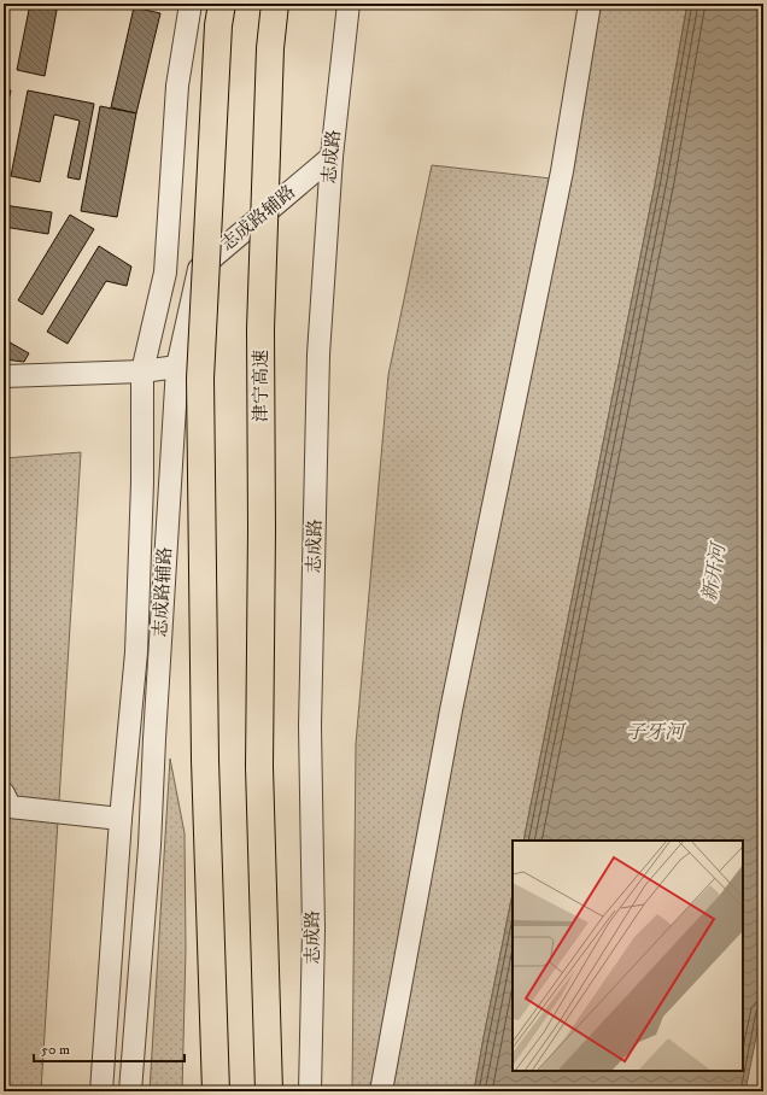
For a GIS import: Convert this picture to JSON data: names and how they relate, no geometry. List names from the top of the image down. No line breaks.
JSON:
{"streets":{"highway":["津宁高速"],"street":["志成路","志成路辅路"]},"crossings":[["志成路","志成路辅路"]],"water":["新开河","子牙河"],"scale_bar":"50 m"}
